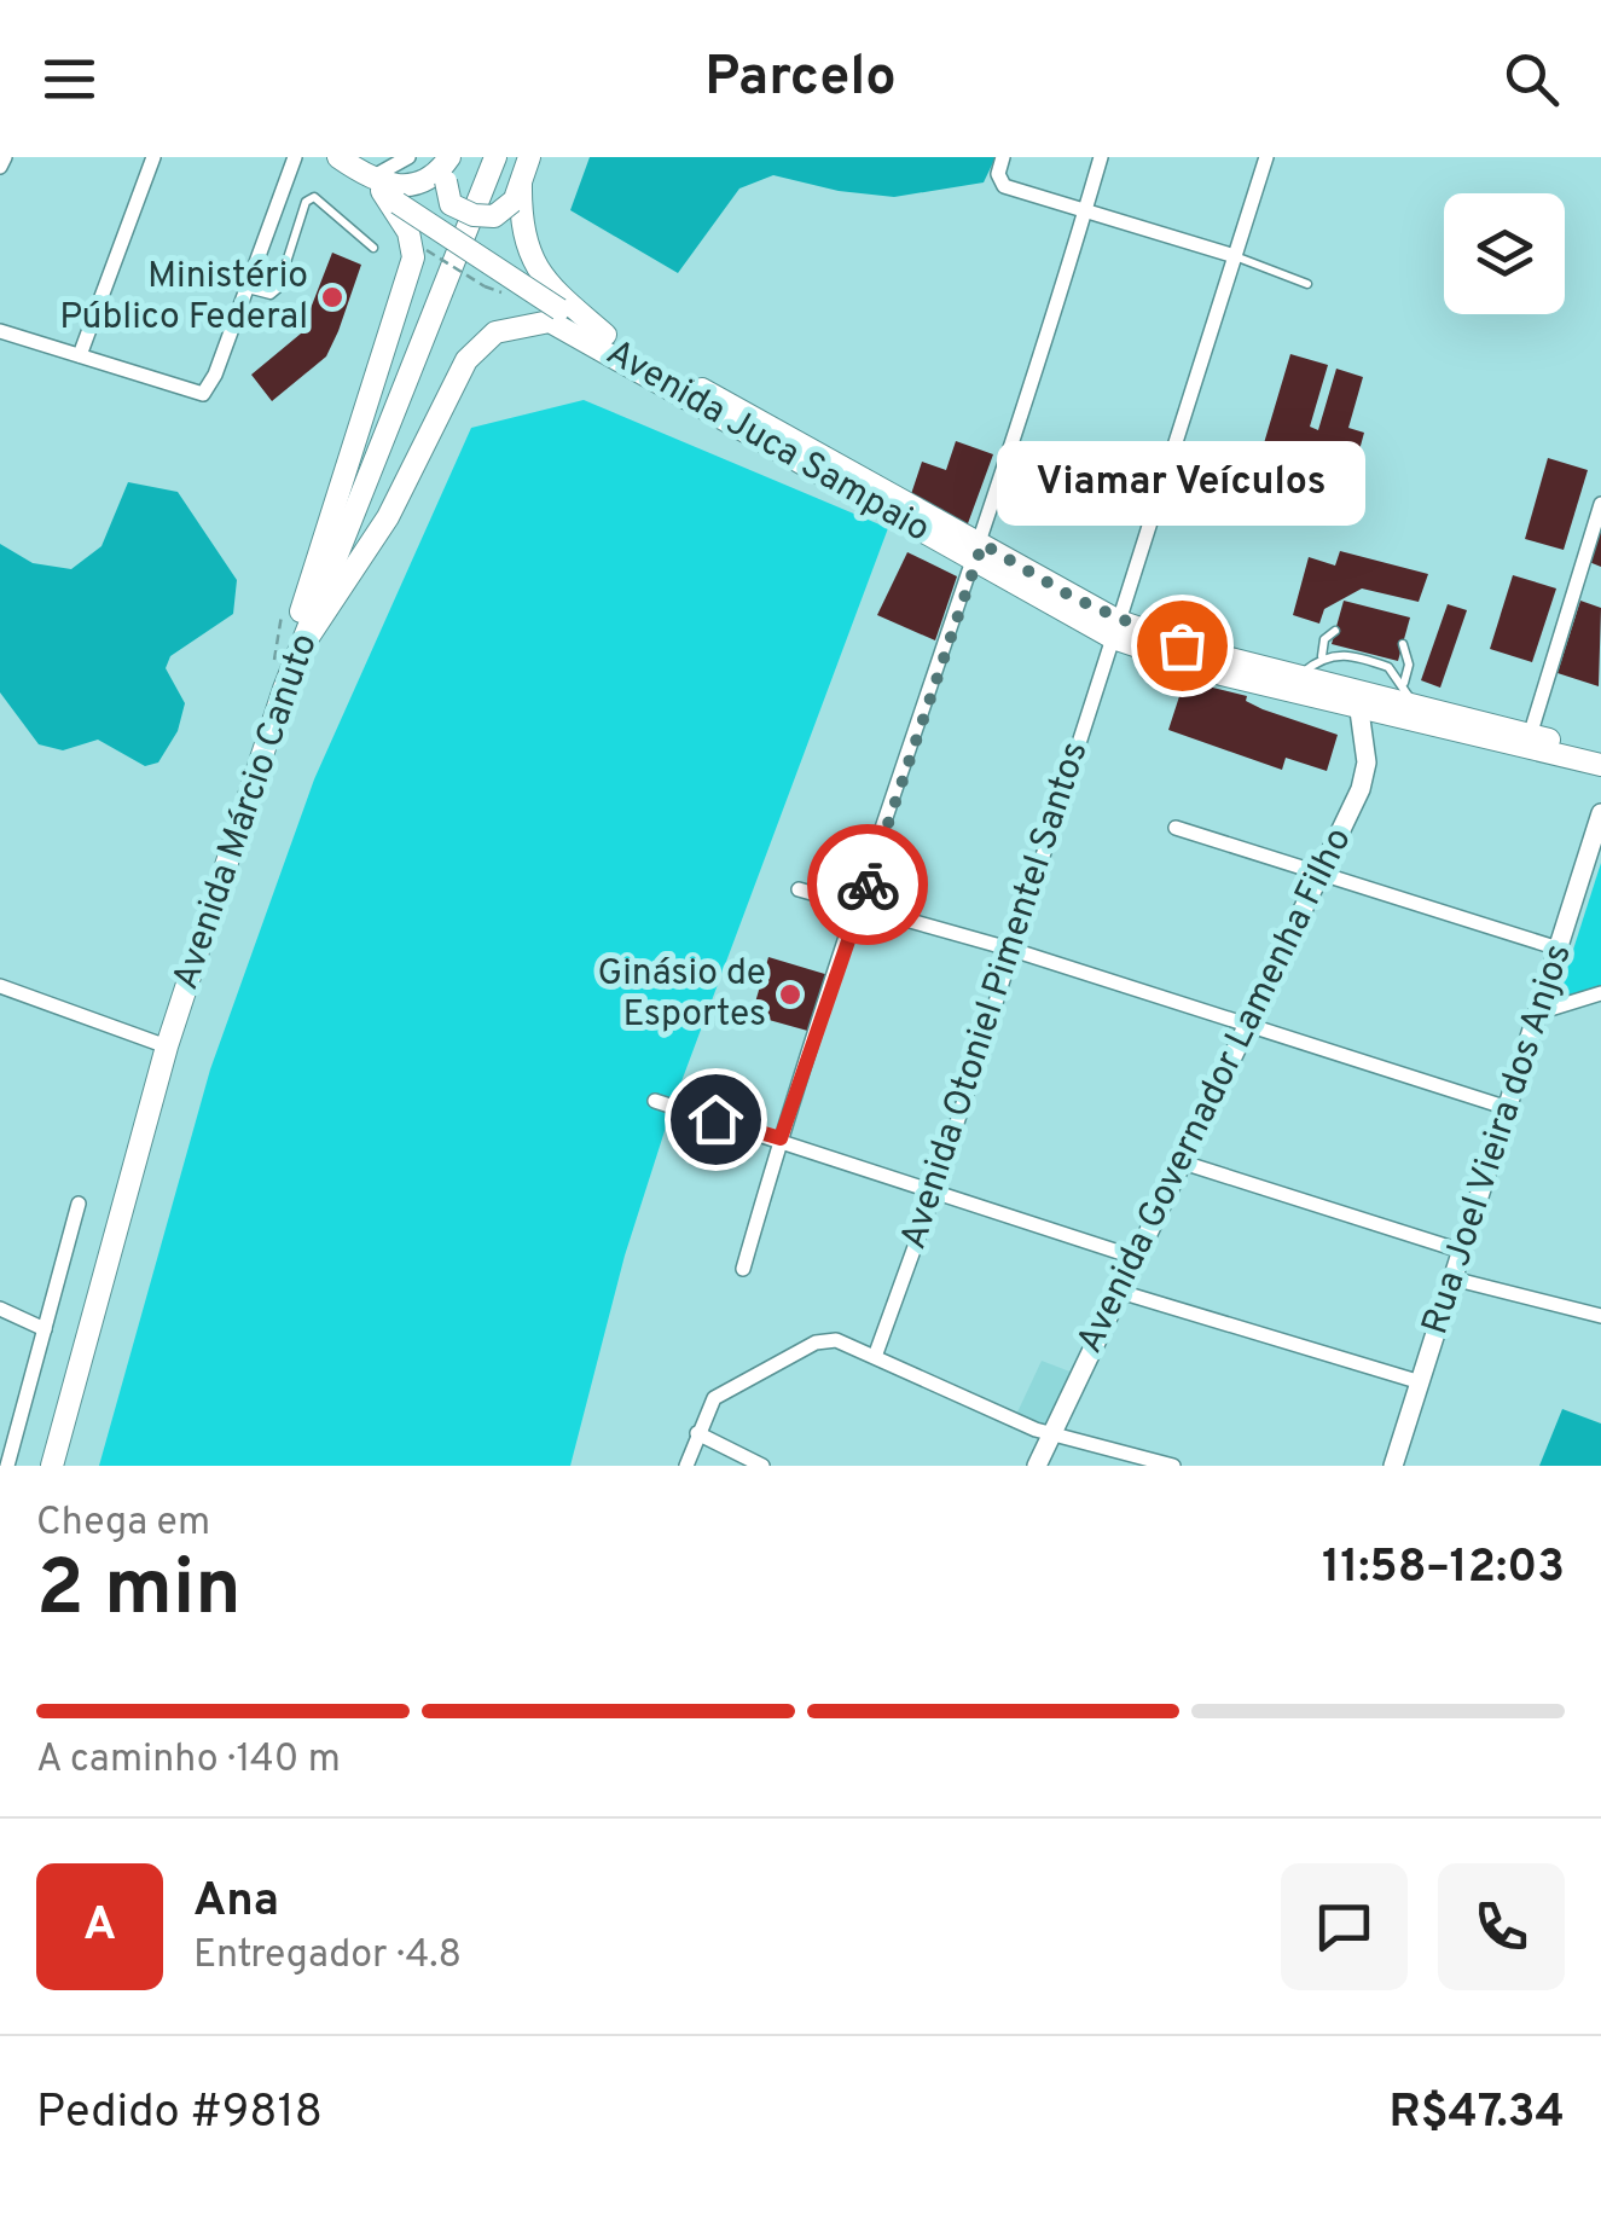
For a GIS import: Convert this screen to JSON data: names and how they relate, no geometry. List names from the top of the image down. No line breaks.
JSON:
{"streets":{"main road":["Avenida Juca Sampaio","Avenida Márcio Canuto"],"street":["Avenida Otoniel Pimentel Santos","Avenida Governador Lamenha Filho","Rua Joel Vieira dos Anjos"]},"crossings":[["Avenida Juca Sampaio","Avenida Márcio Canuto"],["Avenida Juca Sampaio","Avenida Otoniel Pimentel Santos"],["Avenida Juca Sampaio","Avenida Governador Lamenha Filho"]],"places":["Ministério Público Federal","Viamar Veículos","Ginásio de Esportes"],"page":{"header":"Parcelo","bubble":"Viamar Veículos","heading":["2 min","Chega em","11:58–12:03"],"panel":["Ana","Entregador · 4.8","Pedido #9818","R$47.34"],"bar":"A caminho · 140 m","round":"A"}}
